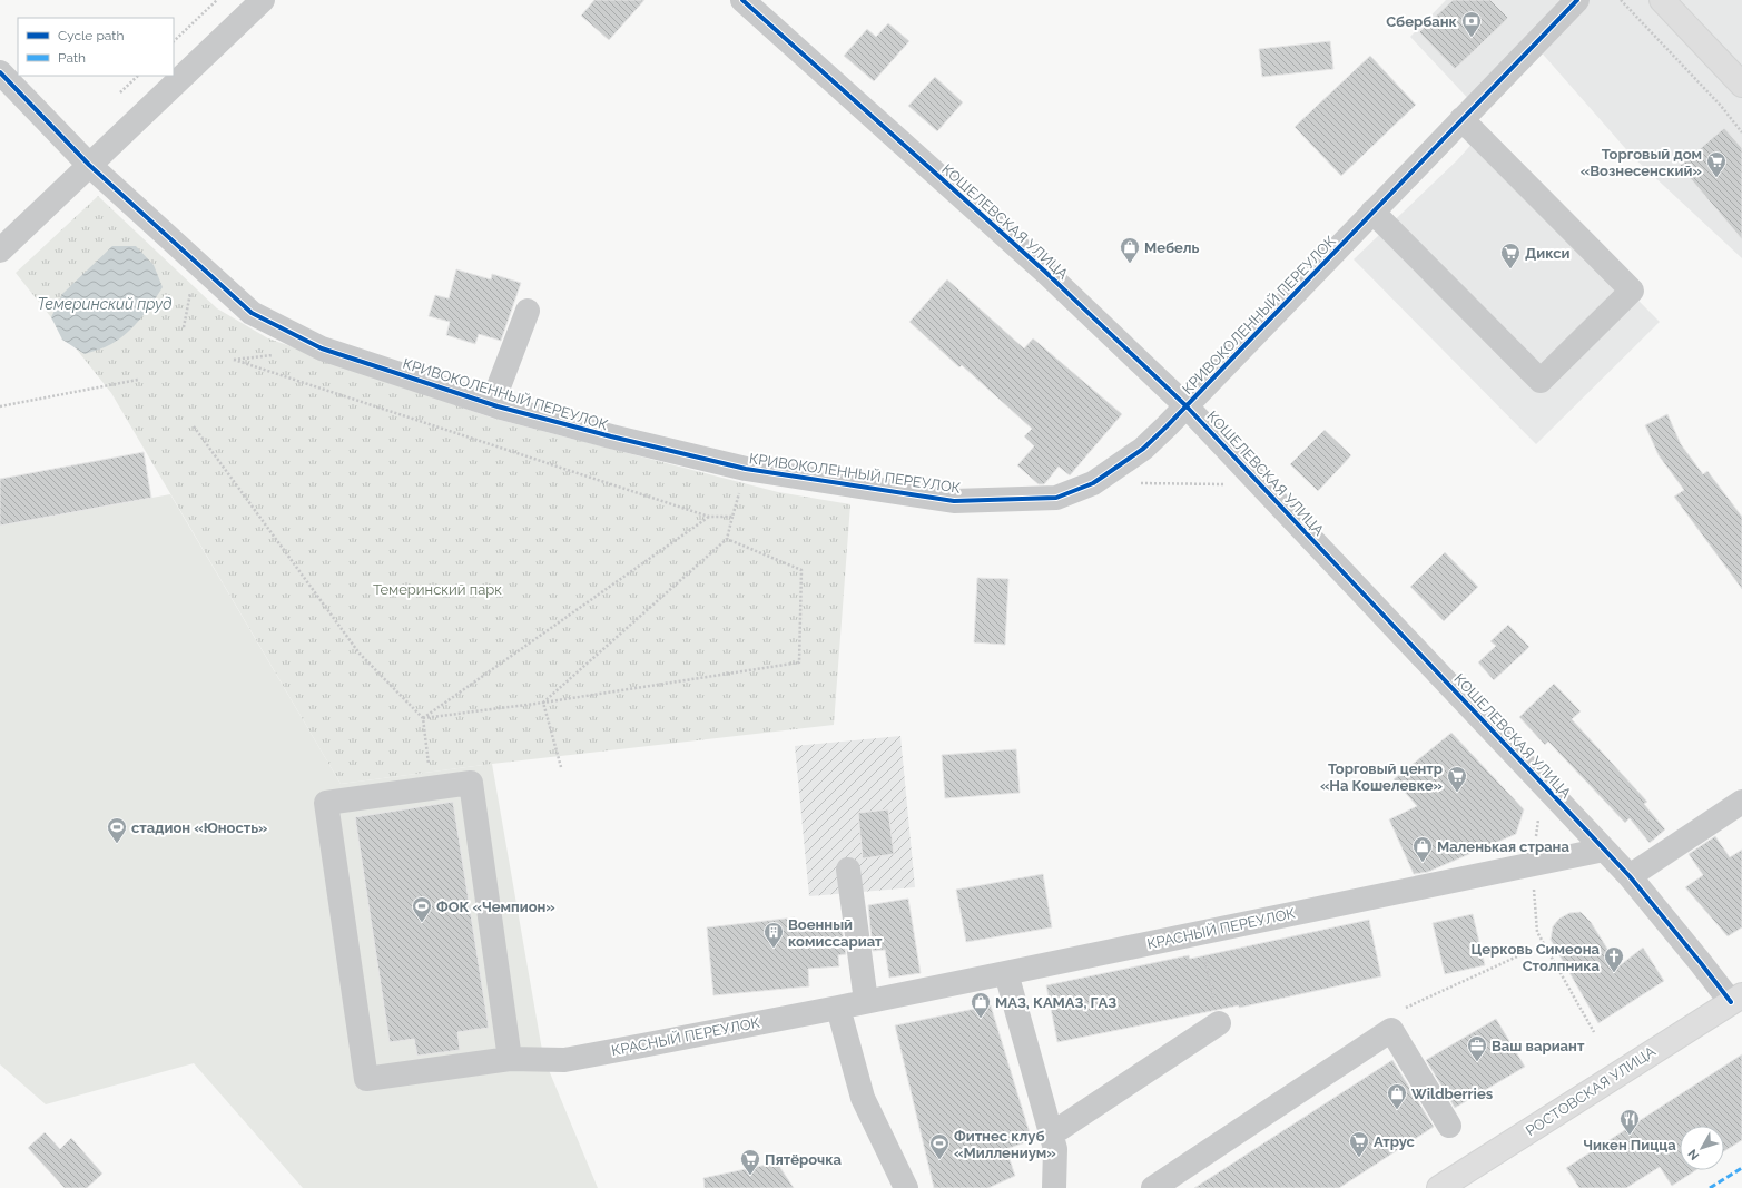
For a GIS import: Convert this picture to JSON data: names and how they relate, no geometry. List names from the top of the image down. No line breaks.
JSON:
{"streets":{"main road":["РОСТОВСКАЯ УЛИЦА"],"street":["КОШЕЛЕВСКАЯ УЛИЦА","КРИВОКОЛЕННЫЙ ПЕРЕУЛОК","КРАСНЫЙ ПЕРЕУЛОК"]},"crossings":[["КОШЕЛЕВСКАЯ УЛИЦА","КРИВОКОЛЕННЫЙ ПЕРЕУЛОК"],["КОШЕЛЕВСКАЯ УЛИЦА","КРАСНЫЙ ПЕРЕУЛОК"],["КОШЕЛЕВСКАЯ УЛИЦА","РОСТОВСКАЯ УЛИЦА"]],"water":["Темеринский пруд"],"parks":["Темеринский парк"],"places":{"bank":["Сбербанк"],"supermarket":["Торговый дом «Вознесенский»","Дикси","Торговый центр «На Кошелевке»","Атрус","Пятёрочка"],"shop":["Мебель","Маленькая страна","МАЗ, КАМАЗ, ГАЗ","Wildberries"],"sports":["стадион «Юность»","ФОК «Чемпион»","Фитнес клуб «Миллениум»"],"building":["Военный комиссариат"],"church":["Церковь Симеона Столпника"],"office":["Ваш вариант"],"restaurant":["Чикен Пицца"]},"legend":["Cycle path","Path"],"north":"bottom left"}
